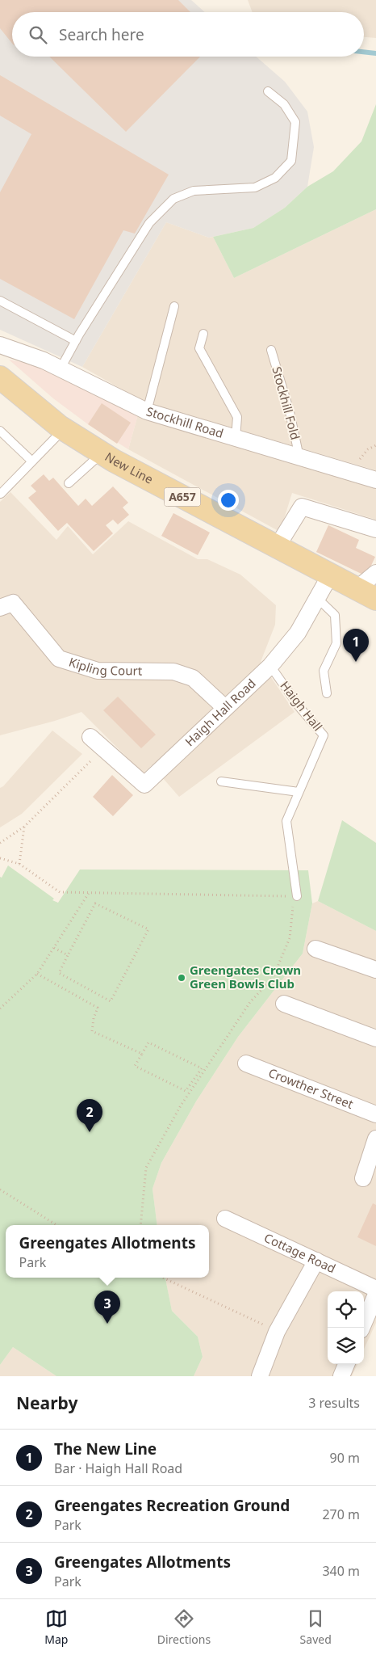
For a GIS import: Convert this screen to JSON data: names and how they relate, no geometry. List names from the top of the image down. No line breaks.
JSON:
{"streets":{"main road":["New Line","A657"],"street":["Stockhill Road","Kipling Court","Haigh Hall Road","Crowther Street","Cottage Road"],"lane":["Stockhill Fold","Haigh Hall"]},"crossings":[["Stockhill Fold","Stockhill Road"],["New Line","Haigh Hall Road"],["Kipling Court","Haigh Hall Road"],["Haigh Hall","Haigh Hall Road"]],"places":["Greengates Crown Green Bowls Club"],"page":{"search":"Search here","pins":["1","2","3"],"popup":["Greengates Allotments","Park"],"heading":["Nearby","3 results"],"list":[{"mark":"1","name":"The New Line","note":"Bar · Haigh Hall Road","value":"90 m"},{"mark":"2","name":"Greengates Recreation Ground","note":"Park","value":"270 m"},{"mark":"3","name":"Greengates Allotments","note":"Park","value":"340 m"}],"nav":["Map","Directions","Saved"]}}
